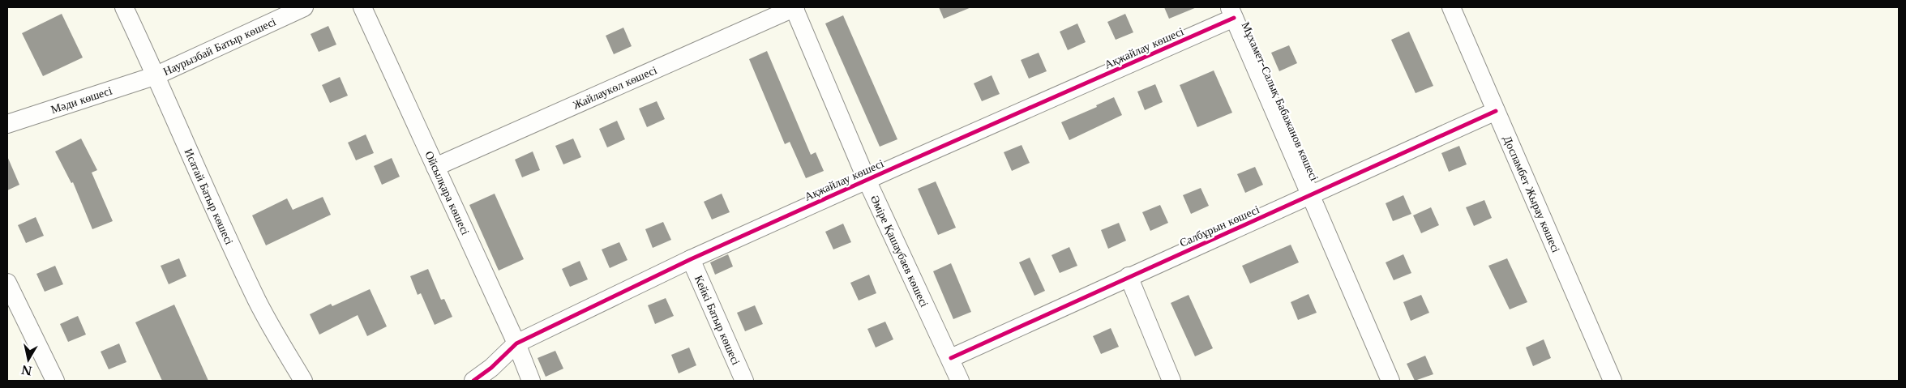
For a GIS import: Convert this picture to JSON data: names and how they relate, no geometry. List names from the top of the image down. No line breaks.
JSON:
{"streets":{"street":["Наурызбай Батыр көшесі","Ақжайлау көшесі","Жайлаукөл көшесі","Мәди көшесі","Мұхамет-Салық Бабажанов көшесі","Ойсылқара көшесі","Доспамбет Жырау көшесі","Исатай Батыр көшесі","Салбұрын көшесі","Әміре Қашаубаев көшесі","Кейкі Батыр көшесі"]},"crossings":[["Наурызбай Батыр көшесі","Мәди көшесі"],["Наурызбай Батыр көшесі","Исатай Батыр көшесі"],["Ақжайлау көшесі","Мұхамет-Салық Бабажанов көшесі"],["Ақжайлау көшесі","Ойсылқара көшесі"],["Ақжайлау көшесі","Әміре Қашаубаев көшесі"],["Ақжайлау көшесі","Кейкі Батыр көшесі"],["Жайлаукөл көшесі","Ойсылқара көшесі"],["Жайлаукөл көшесі","Әміре Қашаубаев көшесі"],["Мәди көшесі","Исатай Батыр көшесі"],["Мұхамет-Салық Бабажанов көшесі","Салбұрын көшесі"],["Доспамбет Жырау көшесі","Салбұрын көшесі"],["Салбұрын көшесі","Әміре Қашаубаев көшесі"]],"north":"bottom"}
